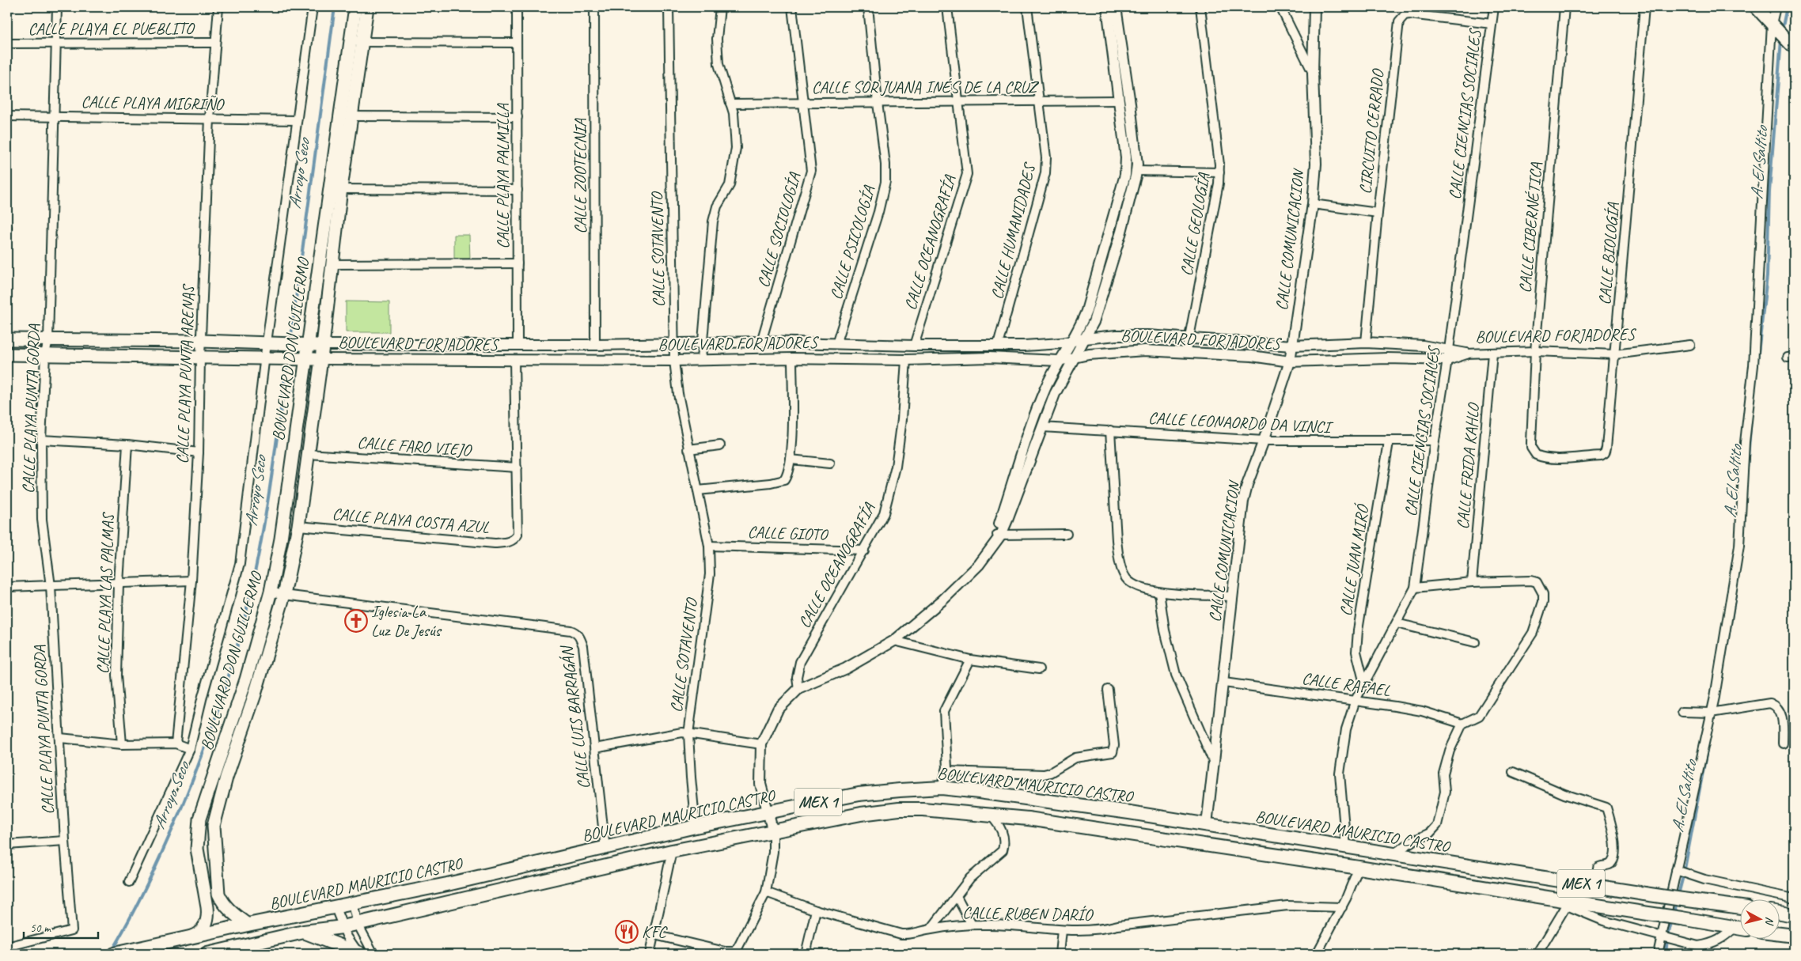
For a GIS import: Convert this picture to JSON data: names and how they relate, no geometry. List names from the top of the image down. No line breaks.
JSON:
{"streets":{"main road":["BOULEVARD FORJADORES","BOULEVARD DON GUILLERMO","BOULEVARD MAURICIO CASTRO","MEX 1"],"street":["CALLE PLAYA EL PUEBLITO","CALLE SOR JUANA INÉS DE LA CRUZ","CALLE PLAYA MIGRIÑO","CALLE CIENCIAS SOCIALES","CIRCUITO CERRADO","CALLE PLAYA PALMILLA","CALLE ZOOTECNIA","CALLE GEOLOGÍA","CALLE CIBERNÉTICA","CALLE SOCIOLOGÍA","CALLE HUMANIDADES","CALLE COMUNICACION","CALLE PSICOLOGÍA","CALLE OCEANOGRAFÍA","CALLE SOTAVENTO","CALLE BIOLOGÍA","CALLE PLAYA PUNTA ARENAS","CALLE PLAYA PUNTA GORDA","CALLE LEONAORDO DA VINCI","CALLE FARO VIEJO","CALLE FRIDA KAHLO","CALLE PLAYA COSTA AZUL","CALLE GIOTO","CALLE JUAN MIRÓ","CALLE PLAYA LAS PALMAS","CALLE RAFAEL","CALLE LUIS BARRAGÁN","CALLE RUBEN DARÍO"]},"crossings":[["CALLE PLAYA EL PUEBLITO","CALLE PLAYA PUNTA ARENAS"],["CALLE PLAYA EL PUEBLITO","CALLE PLAYA PUNTA GORDA"],["CALLE SOR JUANA INÉS DE LA CRUZ","CALLE SOCIOLOGÍA"],["CALLE SOR JUANA INÉS DE LA CRUZ","CALLE HUMANIDADES"],["CALLE SOR JUANA INÉS DE LA CRUZ","CALLE PSICOLOGÍA"],["CALLE SOR JUANA INÉS DE LA CRUZ","CALLE OCEANOGRAFÍA"],["CALLE PLAYA MIGRIÑO","BOULEVARD DON GUILLERMO"],["CALLE PLAYA MIGRIÑO","CALLE PLAYA PUNTA ARENAS"],["CALLE PLAYA MIGRIÑO","CALLE PLAYA PUNTA GORDA"],["CALLE CIENCIAS SOCIALES","CIRCUITO CERRADO"],["CALLE CIENCIAS SOCIALES","BOULEVARD FORJADORES"],["CALLE CIENCIAS SOCIALES","CALLE LEONAORDO DA VINCI"],["CALLE CIENCIAS SOCIALES","CALLE JUAN MIRÓ"],["CALLE CIENCIAS SOCIALES","CALLE RAFAEL"],["CALLE CIENCIAS SOCIALES","BOULEVARD MAURICIO CASTRO"],["CIRCUITO CERRADO","BOULEVARD FORJADORES"],["CALLE PLAYA PALMILLA","BOULEVARD FORJADORES"],["CALLE ZOOTECNIA","BOULEVARD FORJADORES"],["CALLE GEOLOGÍA","BOULEVARD FORJADORES"],["CALLE CIBERNÉTICA","CALLE BIOLOGÍA"],["CALLE CIBERNÉTICA","BOULEVARD FORJADORES"],["CALLE SOCIOLOGÍA","BOULEVARD FORJADORES"],["CALLE HUMANIDADES","BOULEVARD FORJADORES"],["CALLE COMUNICACION","BOULEVARD FORJADORES"],["CALLE COMUNICACION","CALLE LEONAORDO DA VINCI"],["CALLE COMUNICACION","CALLE RAFAEL"],["CALLE COMUNICACION","BOULEVARD MAURICIO CASTRO"],["CALLE PSICOLOGÍA","BOULEVARD FORJADORES"],["CALLE OCEANOGRAFÍA","BOULEVARD FORJADORES"],["CALLE OCEANOGRAFÍA","CALLE GIOTO"],["CALLE SOTAVENTO","BOULEVARD FORJADORES"],["CALLE SOTAVENTO","CALLE GIOTO"],["CALLE SOTAVENTO","BOULEVARD MAURICIO CASTRO"],["CALLE BIOLOGÍA","BOULEVARD FORJADORES"],["BOULEVARD FORJADORES","BOULEVARD DON GUILLERMO"],["BOULEVARD FORJADORES","CALLE PLAYA PUNTA ARENAS"],["BOULEVARD FORJADORES","CALLE PLAYA PUNTA GORDA"],["BOULEVARD FORJADORES","CALLE FRIDA KAHLO"],["BOULEVARD DON GUILLERMO","CALLE FARO VIEJO"],["BOULEVARD DON GUILLERMO","CALLE PLAYA COSTA AZUL"],["BOULEVARD DON GUILLERMO","CALLE LUIS BARRAGÁN"],["BOULEVARD DON GUILLERMO","BOULEVARD MAURICIO CASTRO"],["CALLE LEONAORDO DA VINCI","CALLE JUAN MIRÓ"],["CALLE FARO VIEJO","CALLE PLAYA COSTA AZUL"],["CALLE LUIS BARRAGÁN","BOULEVARD MAURICIO CASTRO"]],"water":["A. El Saltito","Arroyo Seco"],"places":{"church":["Iglesia La Luz De Jesús"],"restaurant":["KFC"]},"scale_bar":"50 m","north":"right"}
